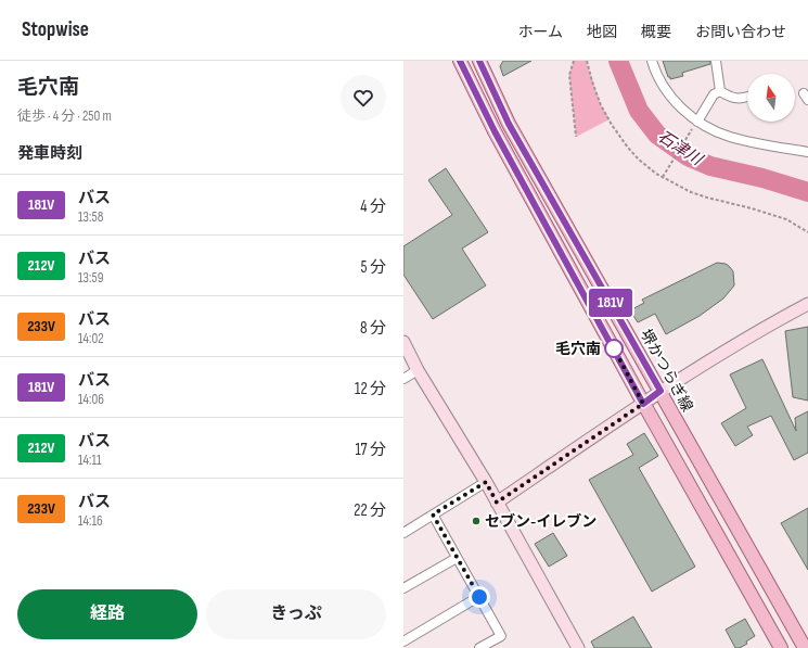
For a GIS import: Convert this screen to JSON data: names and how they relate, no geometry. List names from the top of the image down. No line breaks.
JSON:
{"streets":{"main road":["堺かつらぎ線"]},"water":["石津川"],"places":["毛穴南","セブン-イレブン"],"lines":["bus line 181V"],"north":"top","page":{"header":"Stopwise","nav":["ホーム","地図","概要","お問い合わせ"],"heading":[["毛穴南","徒歩 · 4 分 · 250 m"],"発車時刻"],"on_map":"181V","list":[{"mark":"181V","name":"バス","note":"13:58","value":"4 分"},{"mark":"212V","name":"バス","note":"13:59","value":"5 分"},{"mark":"233V","name":"バス","note":"14:02","value":"8 分"},{"mark":"181V","name":"バス","note":"14:06","value":"12 分"},{"mark":"212V","name":"バス","note":"14:11","value":"17 分"},{"mark":"233V","name":"バス","note":"14:16","value":"22 分"}],"buttons":["経路","きっぷ"]}}
